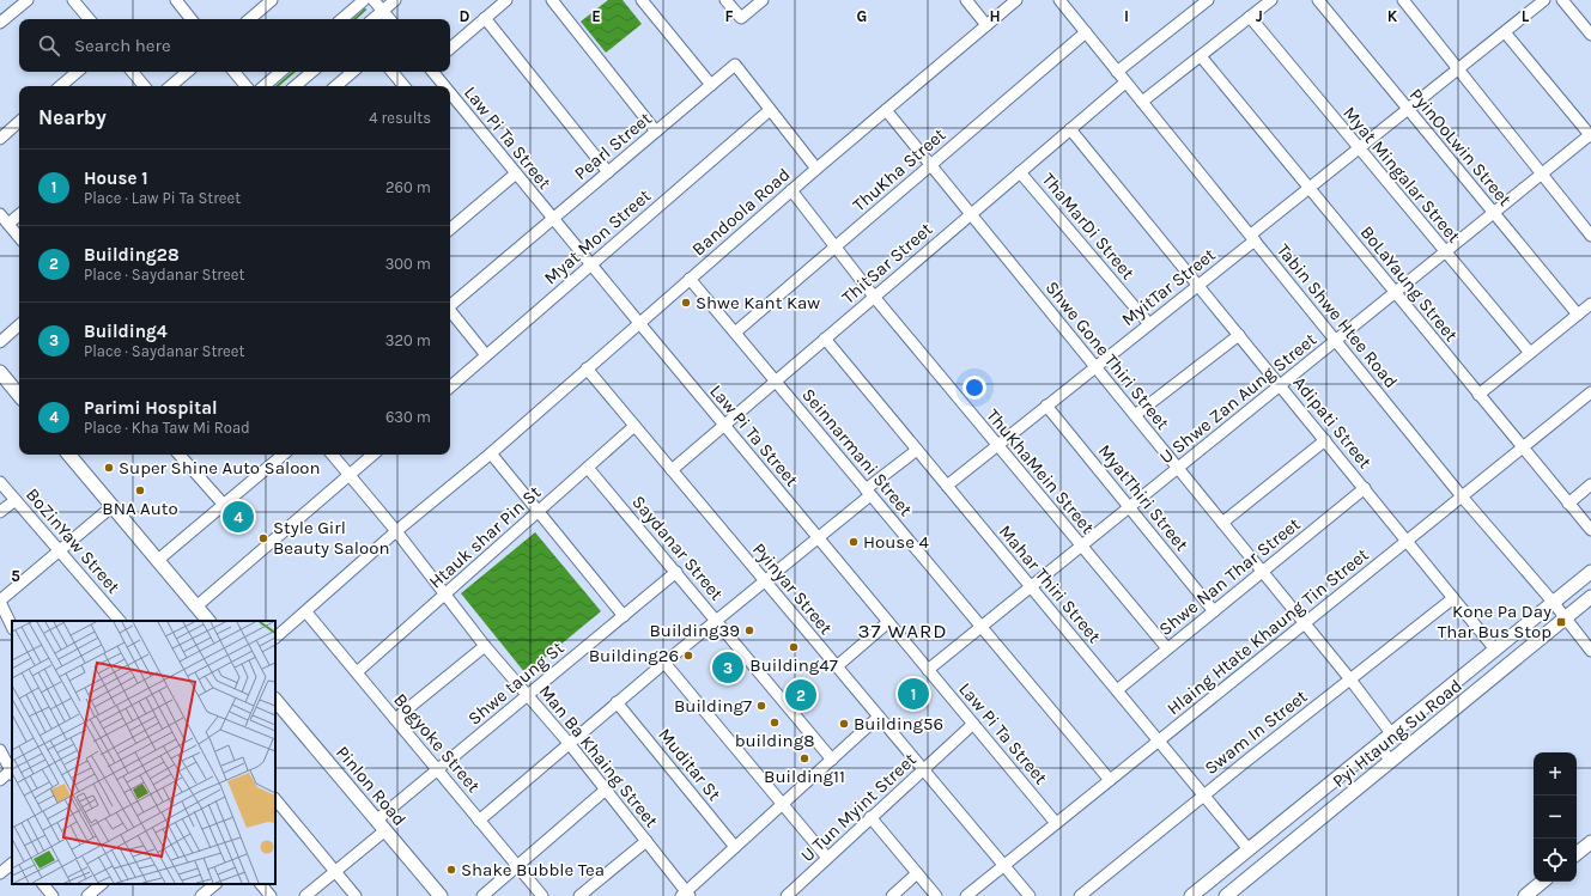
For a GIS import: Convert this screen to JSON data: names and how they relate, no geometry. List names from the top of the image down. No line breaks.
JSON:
{"streets":{"main road":["Pyi Htaung Su Road","Pinlon Road"],"street":["Law Pi Ta Street","Pearl Street","PyinOoLwin Street","ThuKha Street","Myat Mingalar Street","Bandoola Road","ThaMarDi Street","Myat Mon Street","ThitSar Street","BoLaYaung Street","MyitTar Street","Tabin Shwe Htee Road","Shwe Gone Thiri Street","U Shwe Zan Aung Street","Adipati Street","Seinnarmani Street","ThuKhaMein Street","MyatThiri Street","Htauk shar Pin St","BoZinYaw Street","Saydanar Street","Shwe Nan Thar Street","Mahar Thiri Street","Pyinyar Street","Hlaing Htate Khaung Tin Street","Shwe taung St","Swam In Street","Bogyoke Street","Man Ba Khaing Street","Muditar St","U Tun Myint Street"]},"crossings":[["Law Pi Ta Street","Pearl Street"],["Law Pi Ta Street","Bandoola Road"],["Law Pi Ta Street","Myat Mon Street"],["Law Pi Ta Street","ThitSar Street"],["Law Pi Ta Street","U Shwe Zan Aung Street"],["Law Pi Ta Street","Hlaing Htate Khaung Tin Street"],["Law Pi Ta Street","U Tun Myint Street"],["Pearl Street","Myat Mon Street"],["PyinOoLwin Street","MyitTar Street"],["PyinOoLwin Street","U Shwe Zan Aung Street"],["ThuKha Street","Tabin Shwe Htee Road"],["ThuKha Street","Shwe Gone Thiri Street"],["ThuKha Street","Seinnarmani Street"],["ThuKha Street","ThuKhaMein Street"],["Myat Mingalar Street","MyitTar Street"],["Myat Mingalar Street","U Shwe Zan Aung Street"],["Bandoola Road","Shwe Gone Thiri Street"],["Bandoola Road","Seinnarmani Street"],["Bandoola Road","ThuKhaMein Street"],["Bandoola Road","Pyinyar Street"],["Bandoola Road","Bogyoke Street"],["Bandoola Road","Man Ba Khaing Street"],["ThaMarDi Street","ThitSar Street"],["ThaMarDi Street","MyitTar Street"],["ThitSar Street","Tabin Shwe Htee Road"],["ThitSar Street","Shwe Gone Thiri Street"],["ThitSar Street","Adipati Street"],["ThitSar Street","Seinnarmani Street"],["ThitSar Street","ThuKhaMein Street"],["ThitSar Street","Mahar Thiri Street"],["ThitSar Street","Pyinyar Street"],["BoLaYaung Street","MyitTar Street"],["BoLaYaung Street","U Shwe Zan Aung Street"],["BoLaYaung Street","Hlaing Htate Khaung Tin Street"],["MyitTar Street","Tabin Shwe Htee Road"],["MyitTar Street","Shwe Gone Thiri Street"],["MyitTar Street","Adipati Street"],["MyitTar Street","ThuKhaMein Street"],["MyitTar Street","MyatThiri Street"],["MyitTar Street","Mahar Thiri Street"],["Tabin Shwe Htee Road","U Shwe Zan Aung Street"],["Tabin Shwe Htee Road","Hlaing Htate Khaung Tin Street"],["Tabin Shwe Htee Road","Pyi Htaung Su Road"],["Shwe Gone Thiri Street","U Shwe Zan Aung Street"],["Shwe Gone Thiri Street","Shwe Nan Thar Street"],["Shwe Gone Thiri Street","Hlaing Htate Khaung Tin Street"],["Shwe Gone Thiri Street","Swam In Street"],["Shwe Gone Thiri Street","Pyi Htaung Su Road"],["U Shwe Zan Aung Street","Adipati Street"],["U Shwe Zan Aung Street","Seinnarmani Street"],["U Shwe Zan Aung Street","ThuKhaMein Street"],["U Shwe Zan Aung Street","MyatThiri Street"],["U Shwe Zan Aung Street","Mahar Thiri Street"],["Adipati Street","Shwe Nan Thar Street"],["Adipati Street","Hlaing Htate Khaung Tin Street"],["Adipati Street","Swam In Street"],["Adipati Street","Pyi Htaung Su Road"],["Seinnarmani Street","Hlaing Htate Khaung Tin Street"],["ThuKhaMein Street","Shwe Nan Thar Street"],["MyatThiri Street","Shwe Nan Thar Street"],["Htauk shar Pin St","Saydanar Street"],["Htauk shar Pin St","Pyinyar Street"],["Htauk shar Pin St","Bogyoke Street"],["Htauk shar Pin St","Man Ba Khaing Street"],["Saydanar Street","Shwe taung St"],["Shwe Nan Thar Street","Mahar Thiri Street"],["Mahar Thiri Street","Hlaing Htate Khaung Tin Street"],["Mahar Thiri Street","Swam In Street"],["Mahar Thiri Street","Pyi Htaung Su Road"],["Pyinyar Street","Hlaing Htate Khaung Tin Street"],["Pyinyar Street","U Tun Myint Street"],["Shwe taung St","Bogyoke Street"],["Shwe taung St","Man Ba Khaing Street"],["Shwe taung St","Pinlon Road"]],"districts":["37 WARD"],"places":{"other":["Shwe Kant Kaw","Super Shine Auto Saloon","BNA Auto","Style Girl Beauty Saloon","House 4","Building39","Building47","Building26","Building7","building8","Building56","Building11","Shake Bubble Tea"],"transit":["Kone Pa Day Thar Bus Stop"]},"page":{"search":"Search here","heading":["Nearby","4 results"],"list":[{"mark":"1","name":"House 1","note":"Place · Law Pi Ta Street","value":"260 m"},{"mark":"2","name":"Building28","note":"Place · Saydanar Street","value":"300 m"},{"mark":"3","name":"Building4","note":"Place · Saydanar Street","value":"320 m"},{"mark":"4","name":"Parimi Hospital","note":"Place · Kha Taw Mi Road","value":"630 m"}],"pins":["4","3","1","2"],"map_buttons":["+","−"]},"grid":{"columns":["D","E","F","G","H","I","J","K","L"],"rows":["5"]}}
